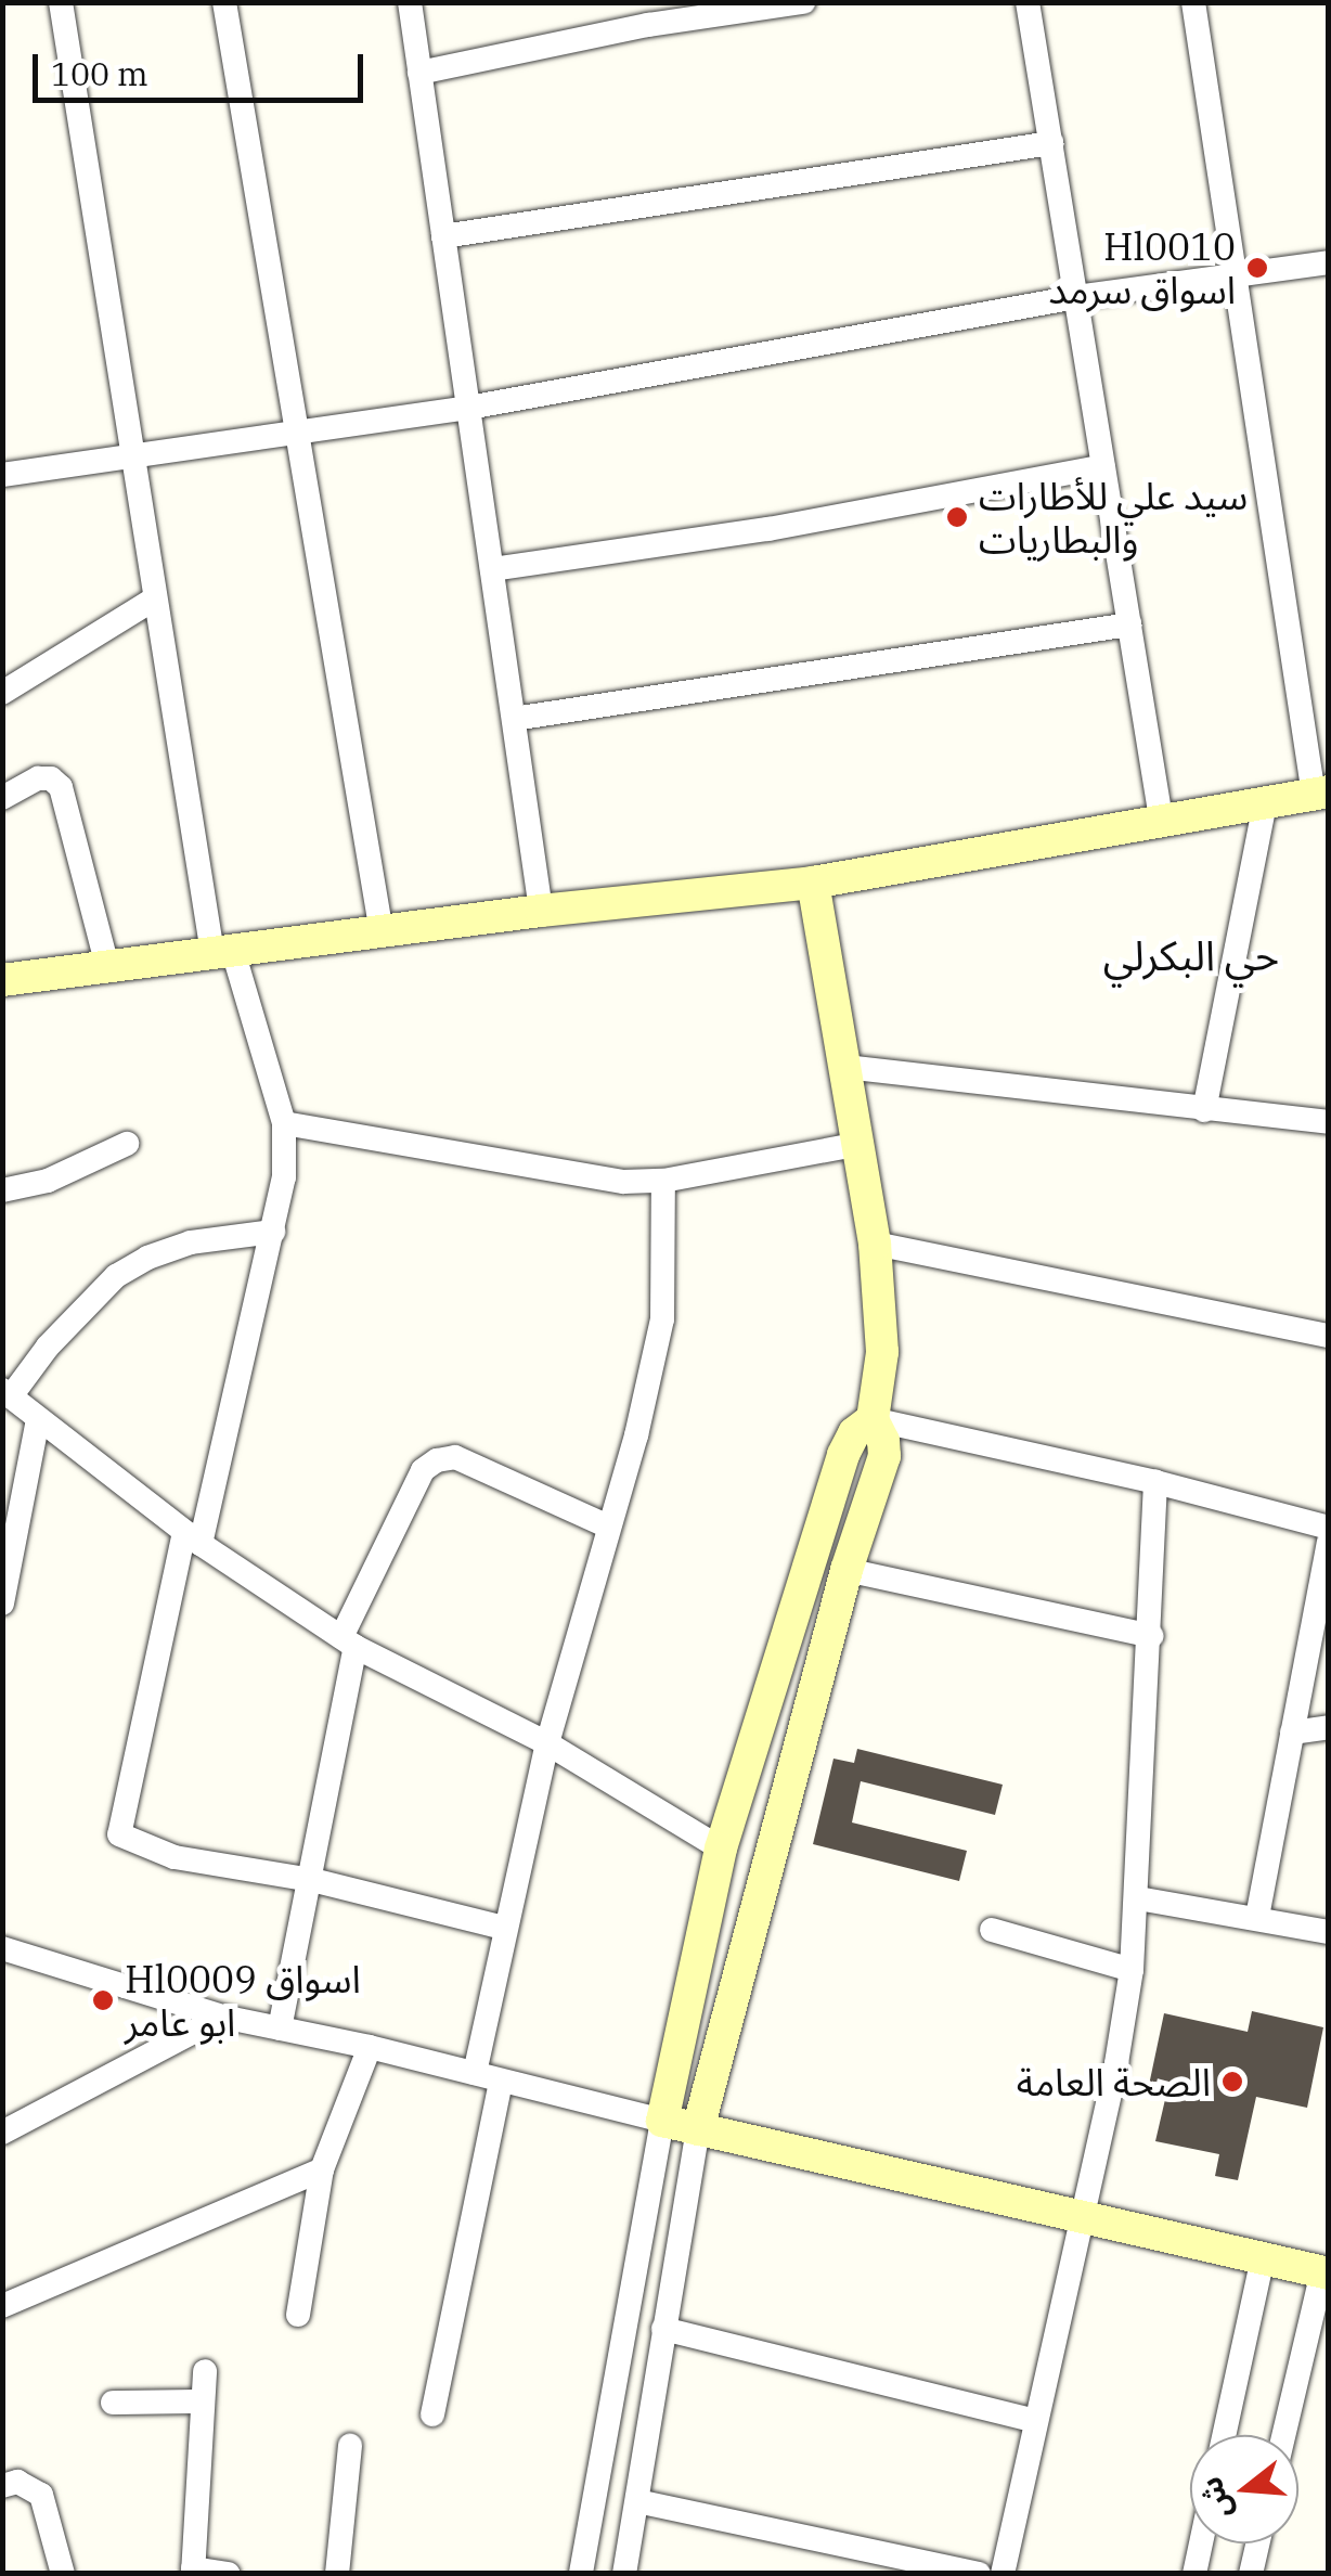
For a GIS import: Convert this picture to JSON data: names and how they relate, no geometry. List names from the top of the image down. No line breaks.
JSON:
{"districts":["حي البكرلي"],"places":["Hl0010 اسواق سرمد","سيد علي للأطارات والبطاريات","Hl0009 اسواق ابو عامر","الصحة العامة"],"scale_bar":"100 m","north":"left"}
